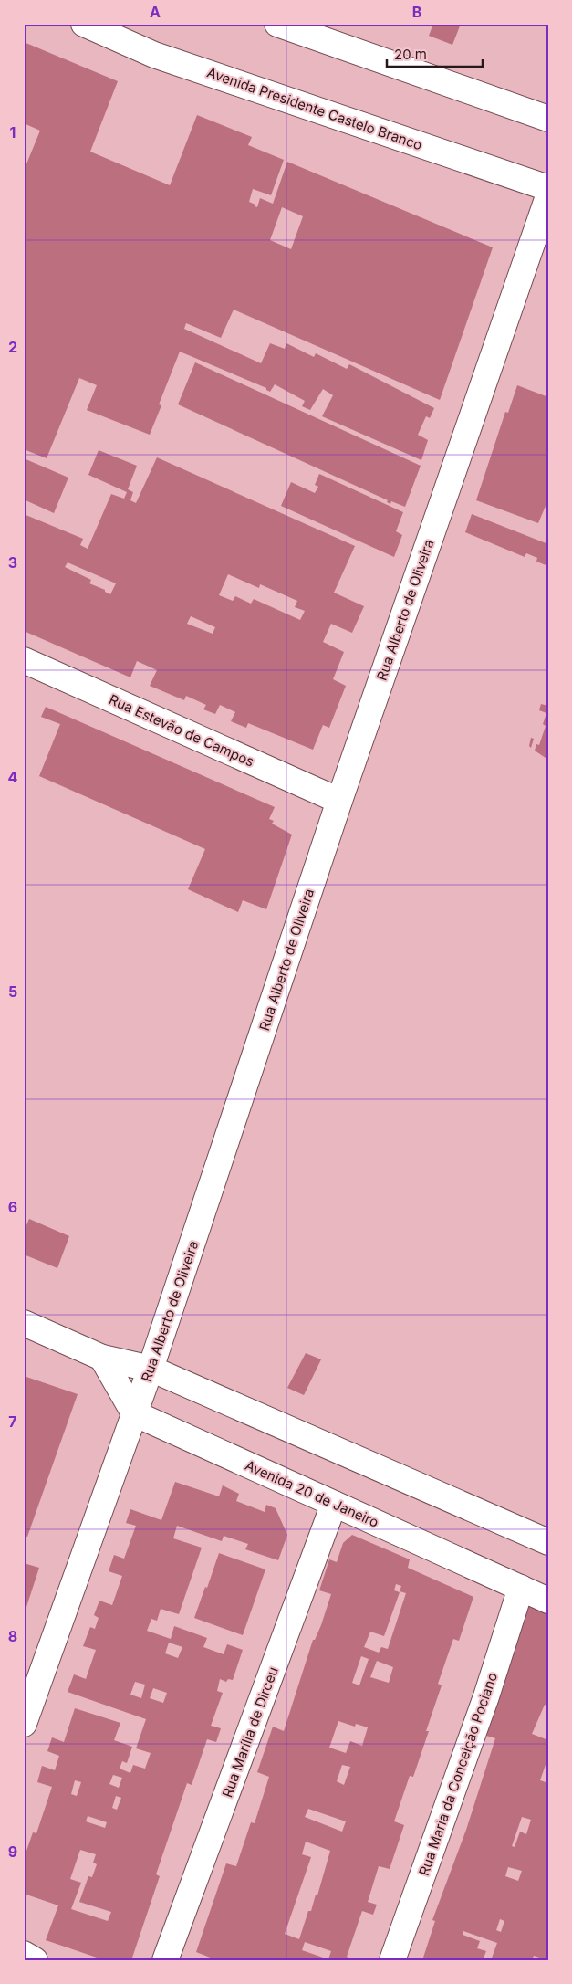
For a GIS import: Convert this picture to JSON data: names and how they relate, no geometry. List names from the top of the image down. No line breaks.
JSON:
{"streets":{"street":["Avenida Presidente Castelo Branco","Rua Alberto de Oliveira","Rua Estevão de Campos","Avenida 20 de Janeiro","Rua Marília de Dirceu","Rua Maria da Conceição Pociano"]},"crossings":[["Rua Alberto de Oliveira","Rua Estevão de Campos"],["Rua Alberto de Oliveira","Avenida 20 de Janeiro"],["Avenida 20 de Janeiro","Rua Marília de Dirceu"],["Avenida 20 de Janeiro","Rua Maria da Conceição Pociano"]],"scale_bar":"20 m","grid":{"columns":["A","B"],"rows":["1","2","3","4","5","6","7","8","9"]}}
